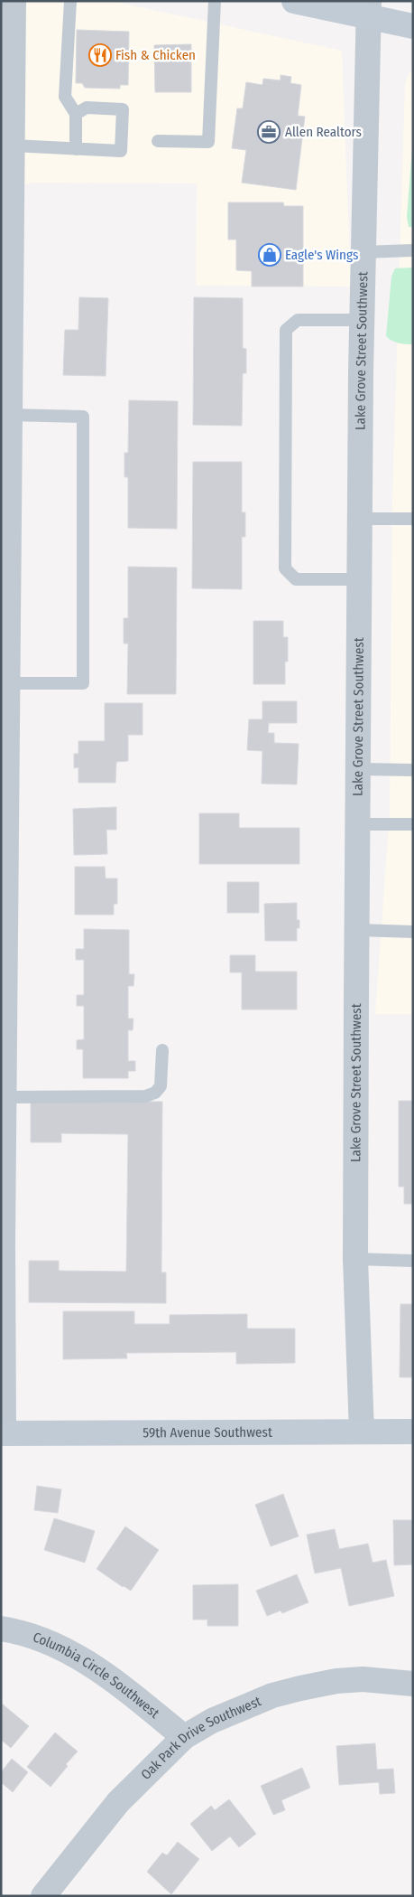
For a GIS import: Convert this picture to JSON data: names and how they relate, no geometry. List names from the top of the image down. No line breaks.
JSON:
{"streets":{"street":["Lake Grove Street Southwest","59th Avenue Southwest","Columbia Circle Southwest","Oak Park Drive Southwest"]},"crossings":[["Lake Grove Street Southwest","59th Avenue Southwest"],["Columbia Circle Southwest","Oak Park Drive Southwest"]],"places":{"restaurant":["Fish & Chicken"],"office":["Allen Realtors"],"shop":["Eagle's Wings"]}}
